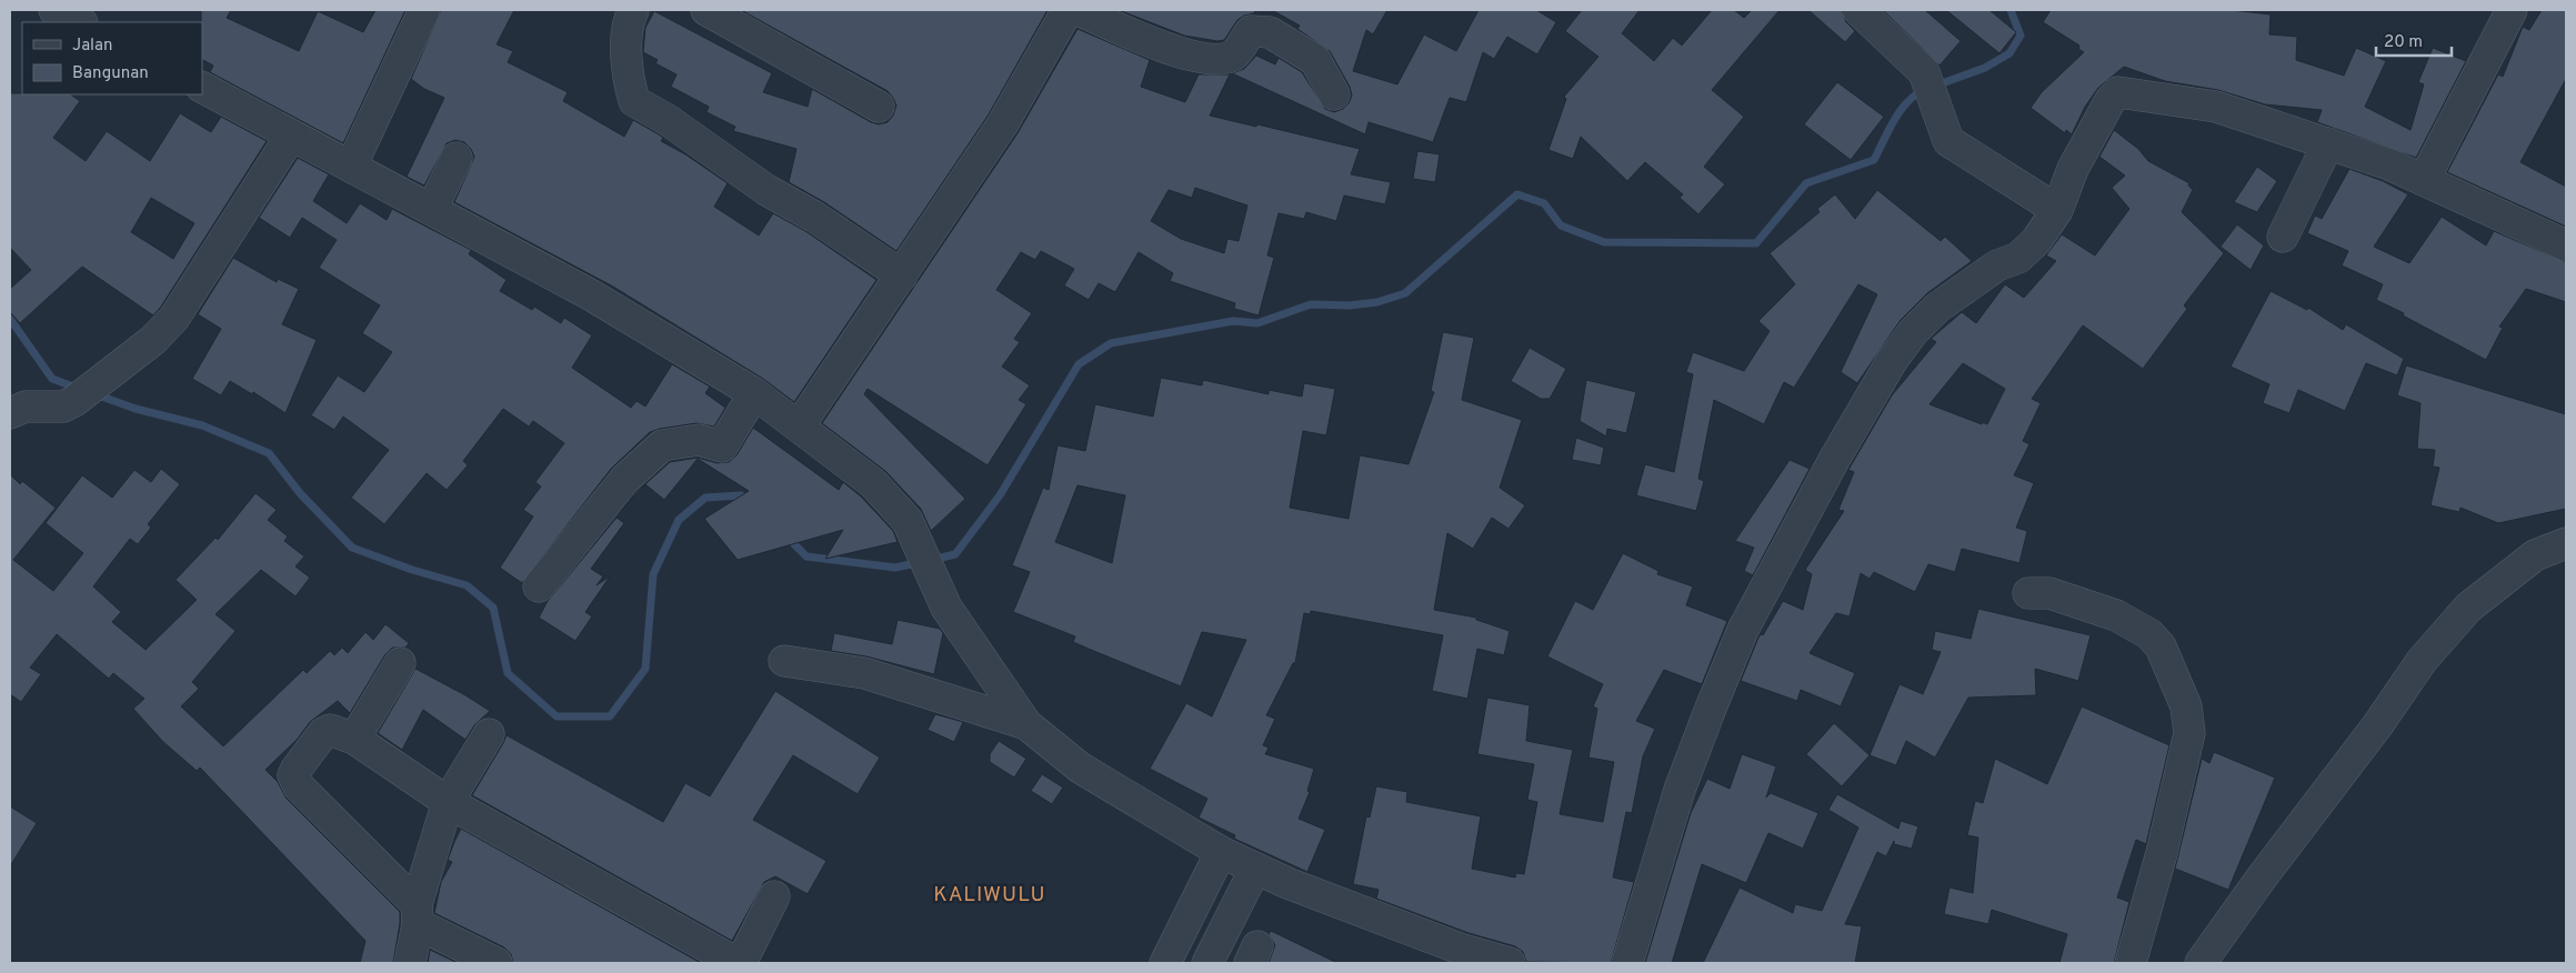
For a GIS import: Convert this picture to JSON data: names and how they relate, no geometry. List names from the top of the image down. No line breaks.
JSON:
{"districts":["KALIWULU"],"legend":["Jalan","Bangunan"],"scale_bar":"20 m"}
